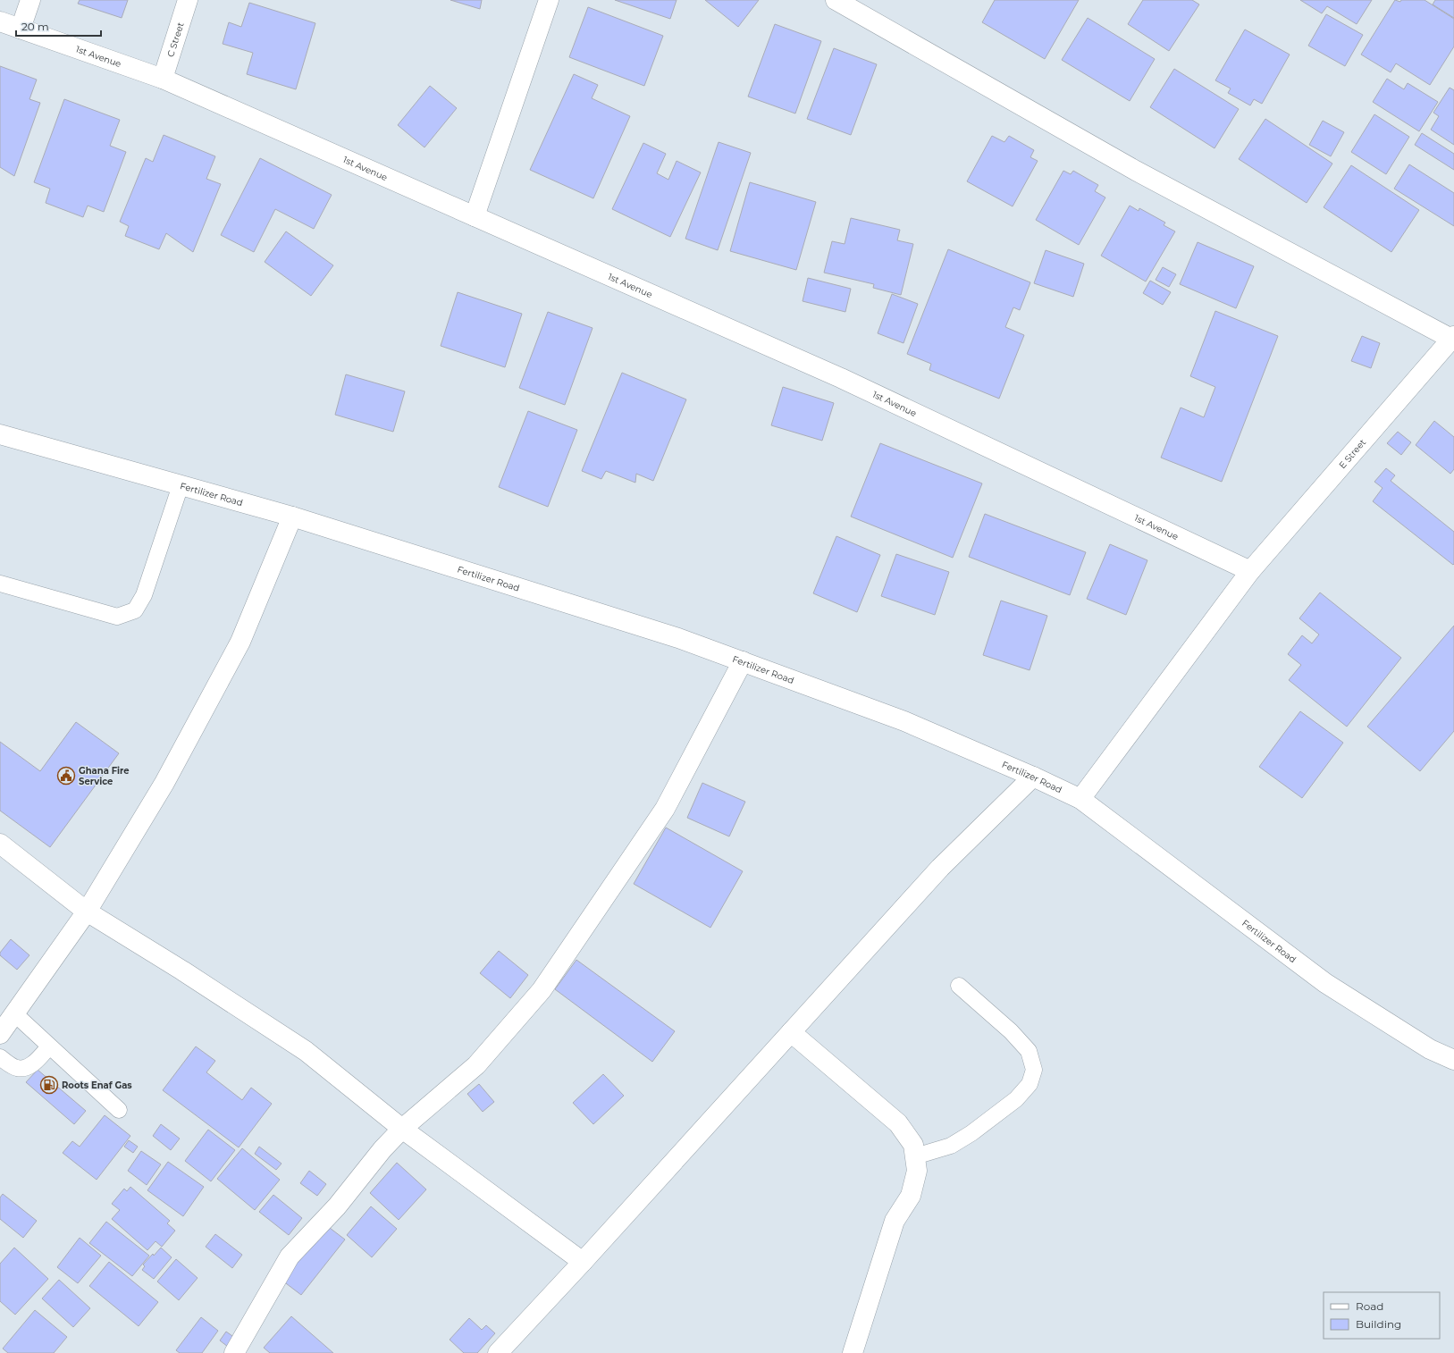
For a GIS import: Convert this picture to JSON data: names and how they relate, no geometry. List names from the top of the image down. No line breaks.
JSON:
{"streets":{"street":["C Street","1st Avenue","E Street","Fertilizer Road"]},"crossings":[["C Street","1st Avenue"],["1st Avenue","E Street"],["E Street","Fertilizer Road"]],"places":{"public building":["Ghana Fire Service"],"fuel station":["Roots Enaf Gas"]},"legend":["Road","Building"],"scale_bar":"20 m"}
